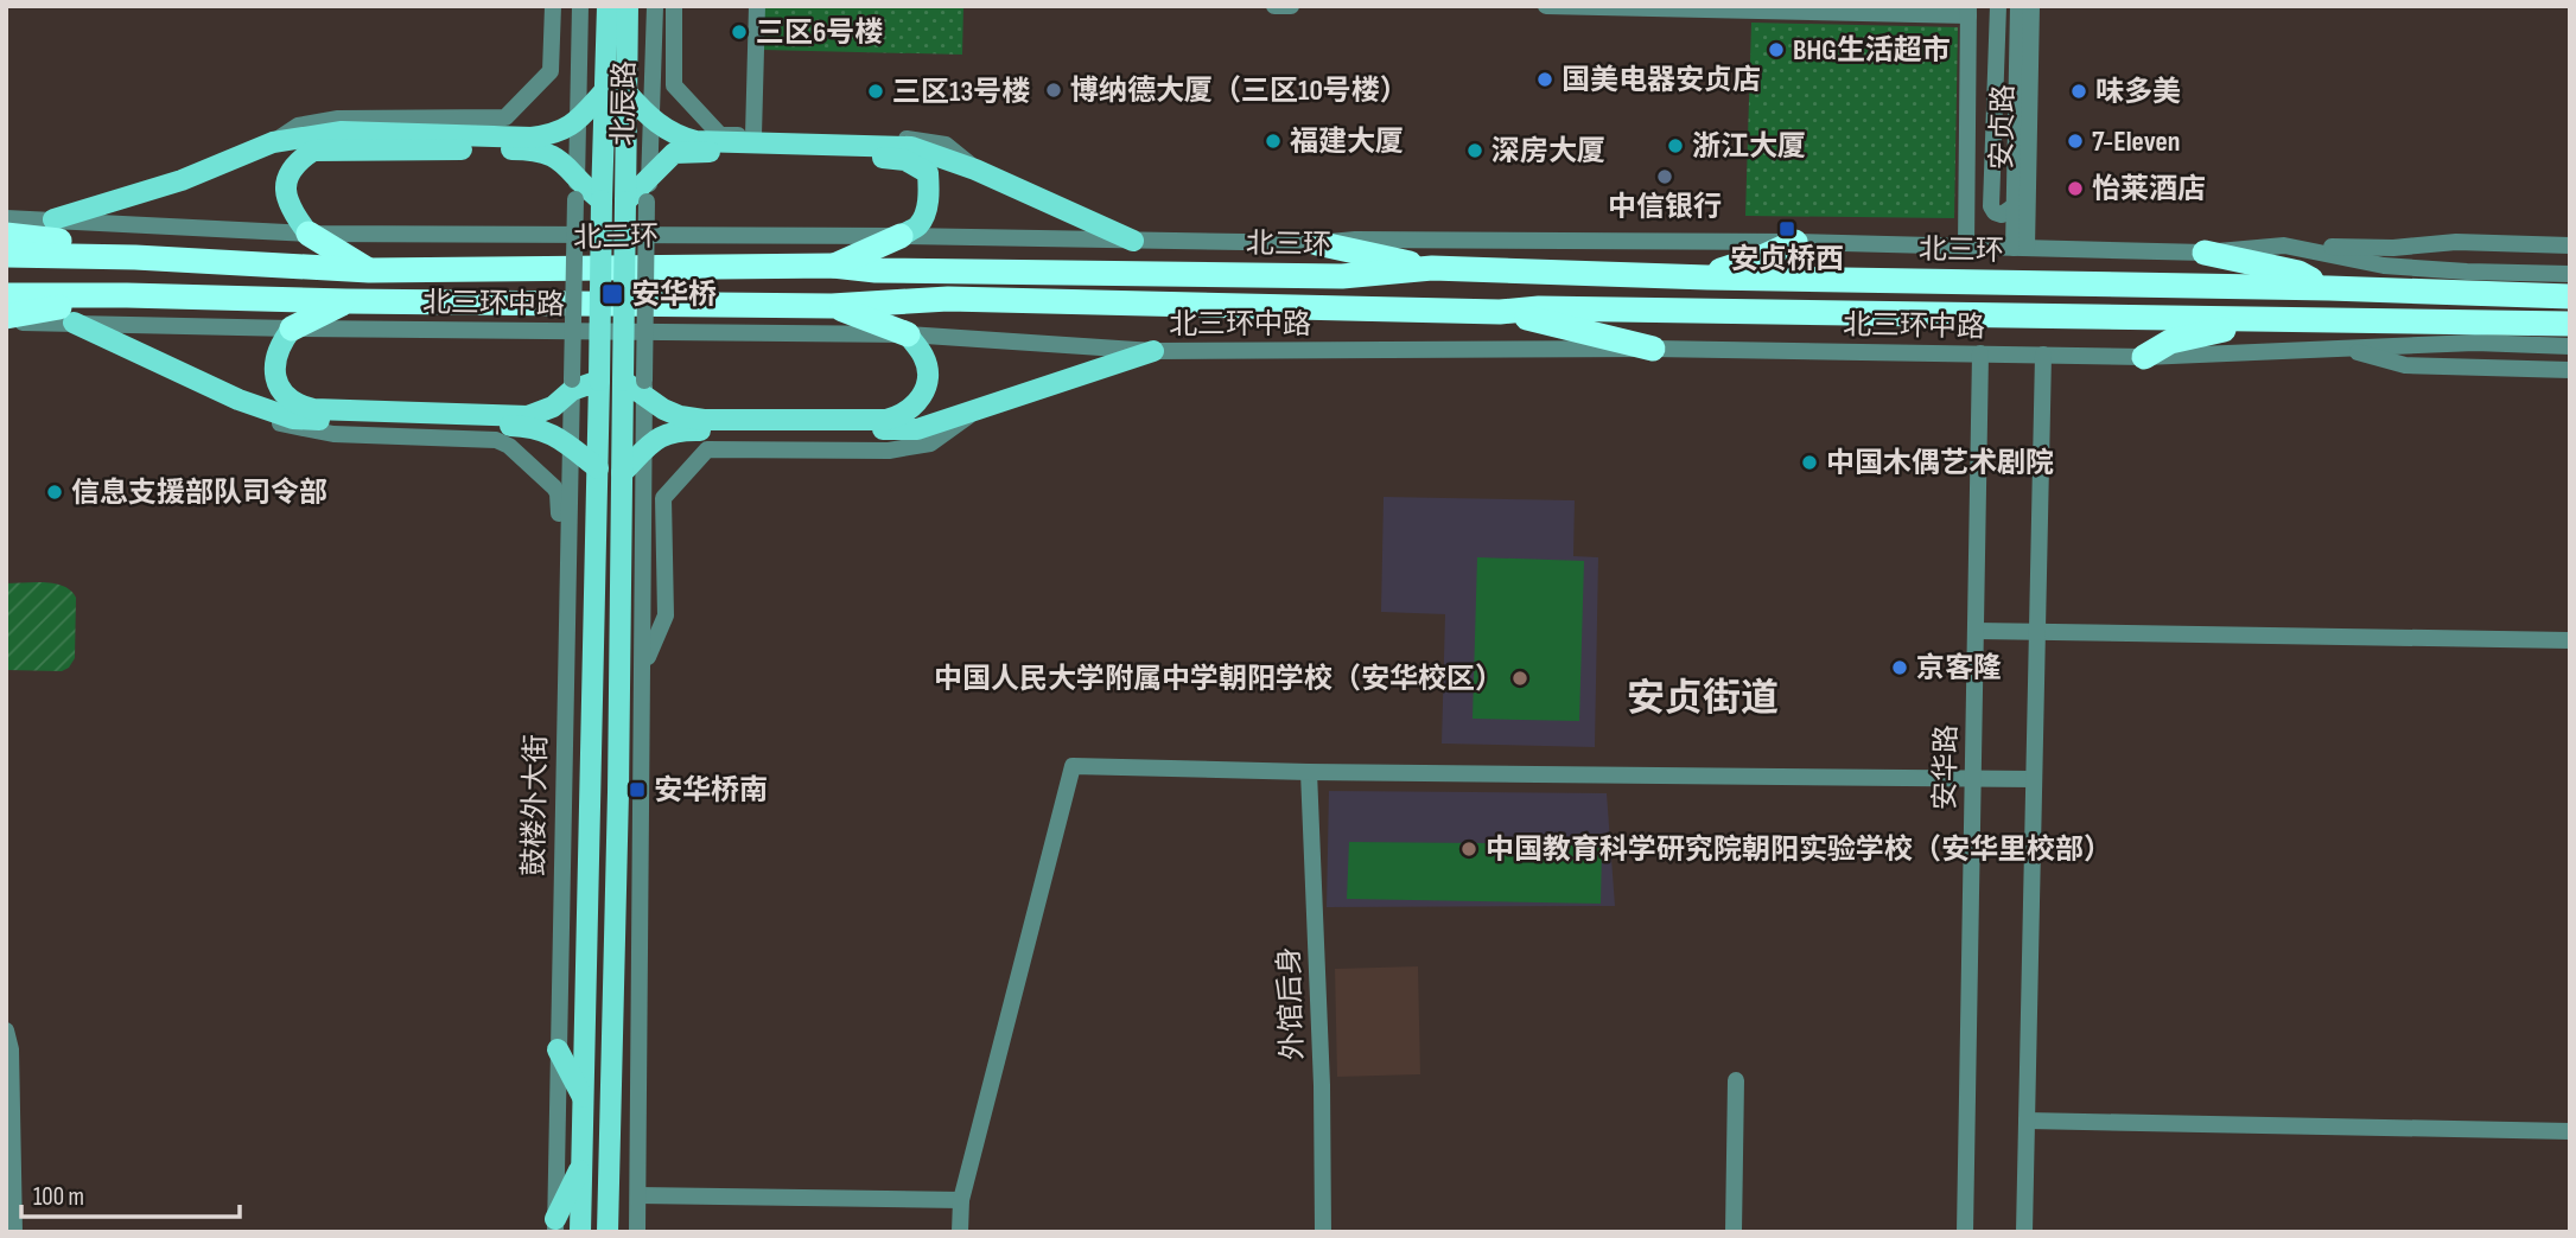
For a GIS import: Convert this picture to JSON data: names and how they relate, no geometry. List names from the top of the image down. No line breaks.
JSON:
{"streets":{"highway":["北三环"],"main road":["北辰路","鼓楼外大街"],"street":["安贞路","北三环中路","安华路","外馆后身"]},"crossings":[["北三环中路","安华路"]],"districts":["安贞街道"],"places":{"other":["三区6号楼","BHG生活超市","国美电器安贞店","博纳德大厦（三区10号楼）","三区13号楼","味多美","福建大厦","7-Eleven","浙江大厦","深房大厦","中信银行","怡莱酒店","中国木偶艺术剧院","信息支援部队司令部","京客隆","中国人民大学附属中学朝阳学校（安华校区）","中国教育科学研究院朝阳实验学校（安华里校部）"],"transit":["安贞桥西","安华桥","安华桥南"]},"scale_bar":"100 m"}
